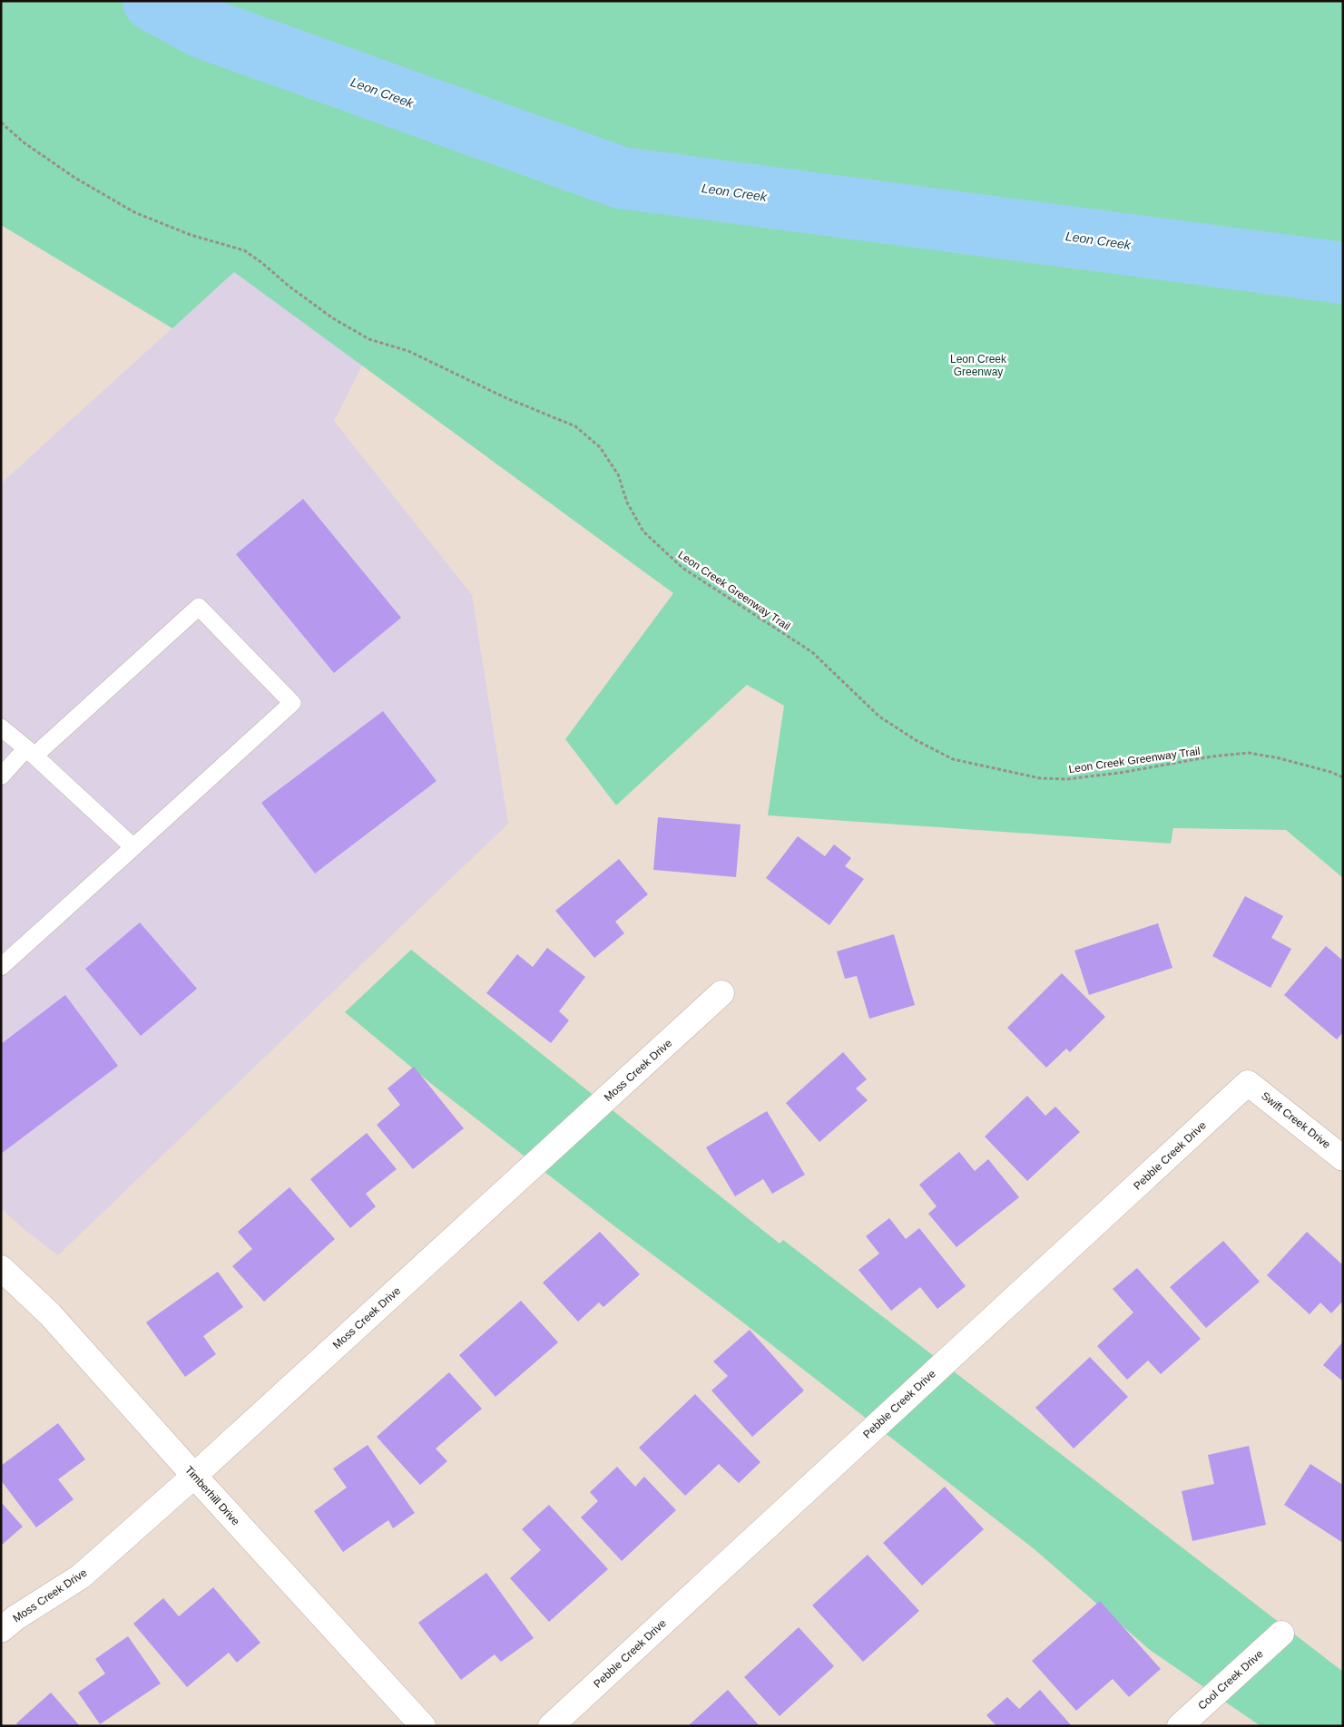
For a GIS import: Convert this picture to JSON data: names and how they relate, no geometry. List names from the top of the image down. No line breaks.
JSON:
{"streets":{"street":["Moss Creek Drive","Swift Creek Drive","Pebble Creek Drive","Timberhill Drive","Cool Creek Drive"],"path":["Leon Creek Greenway Trail"]},"crossings":[["Moss Creek Drive","Timberhill Drive"],["Swift Creek Drive","Pebble Creek Drive"]],"water":["Leon Creek"],"parks":["Leon Creek Greenway"]}
